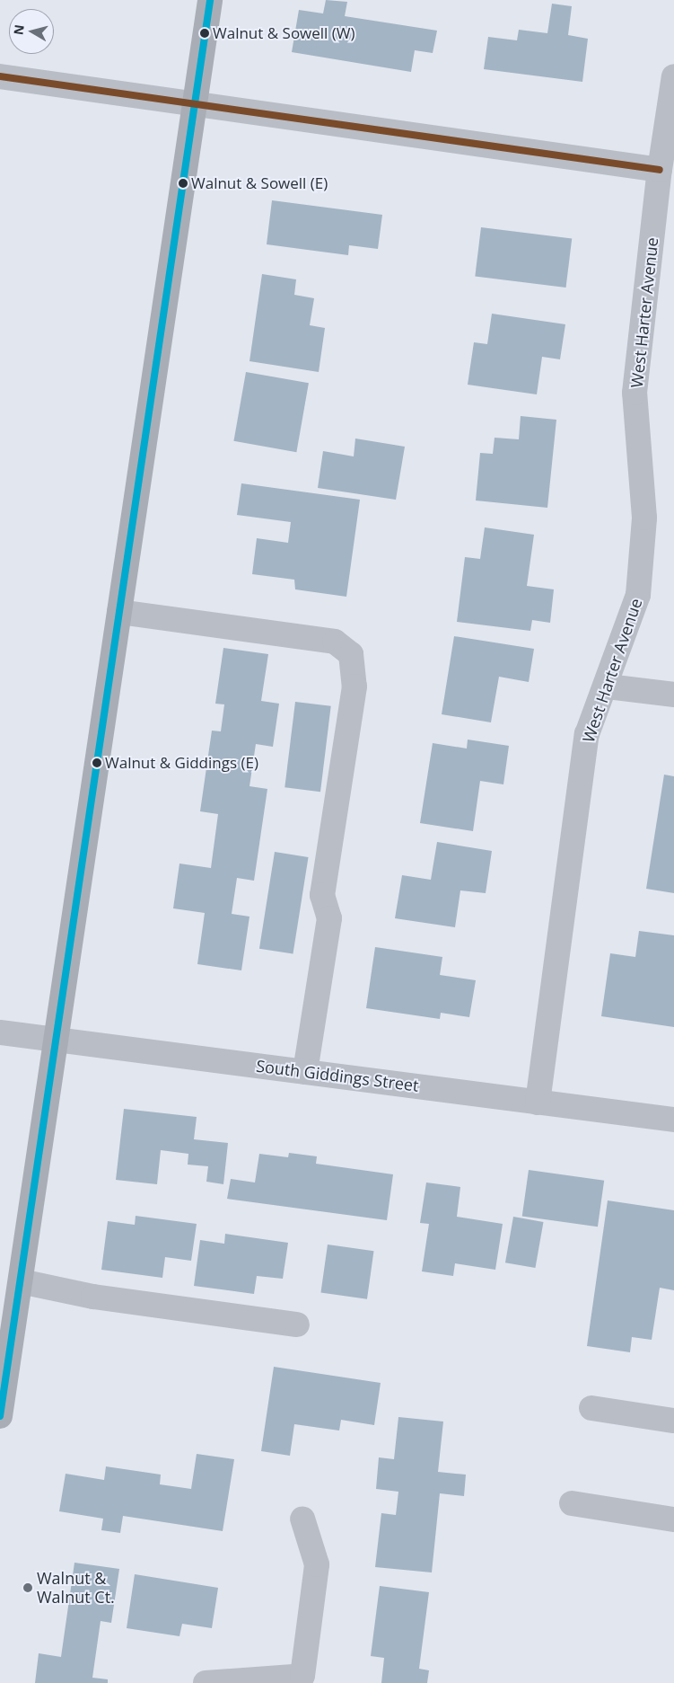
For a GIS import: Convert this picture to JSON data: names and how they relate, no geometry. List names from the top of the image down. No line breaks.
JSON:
{"streets":{"street":["West Harter Avenue","South Giddings Street"]},"crossings":[["West Harter Avenue","South Giddings Street"]],"places":["Walnut & Sowell (W)","Walnut & Sowell (E)","Walnut & Giddings (E)","Walnut & Walnut Ct."],"north":"left"}
